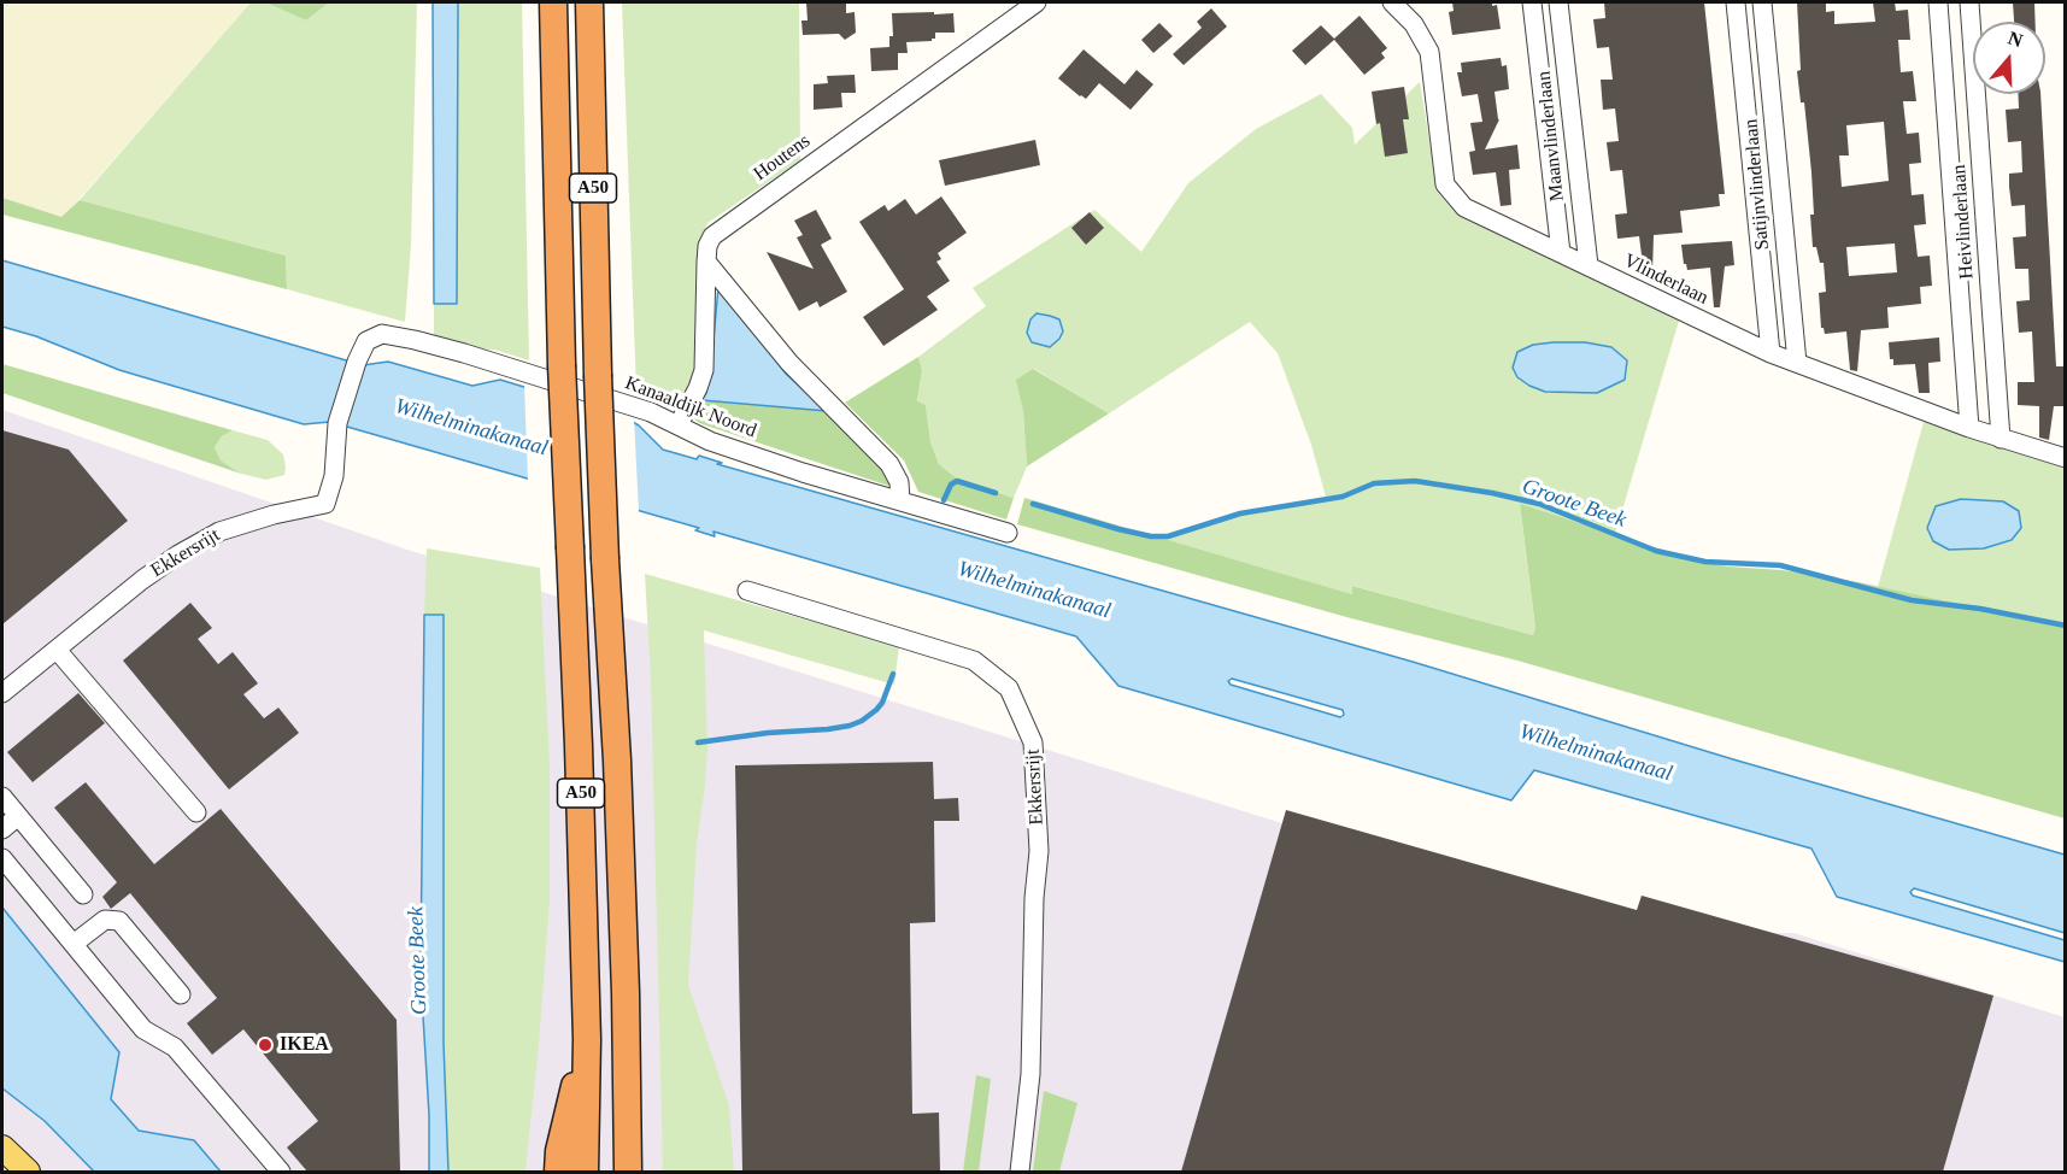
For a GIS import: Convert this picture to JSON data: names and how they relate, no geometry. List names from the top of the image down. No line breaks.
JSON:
{"streets":{"highway":["A50"],"street":["Maanvlinderlaan","Houtens","Satijnvlinderlaan","Heivlinderlaan","Vlinderlaan","Kanaaldijk Noord","Ekkersrijt"]},"crossings":[["Maanvlinderlaan","Vlinderlaan"],["Houtens","Kanaaldijk Noord"],["Satijnvlinderlaan","Vlinderlaan"],["Heivlinderlaan","Vlinderlaan"],["Kanaaldijk Noord","Ekkersrijt"]],"water":["Wilhelminakanaal","Groote Beek"],"places":["IKEA"],"north":"top"}
